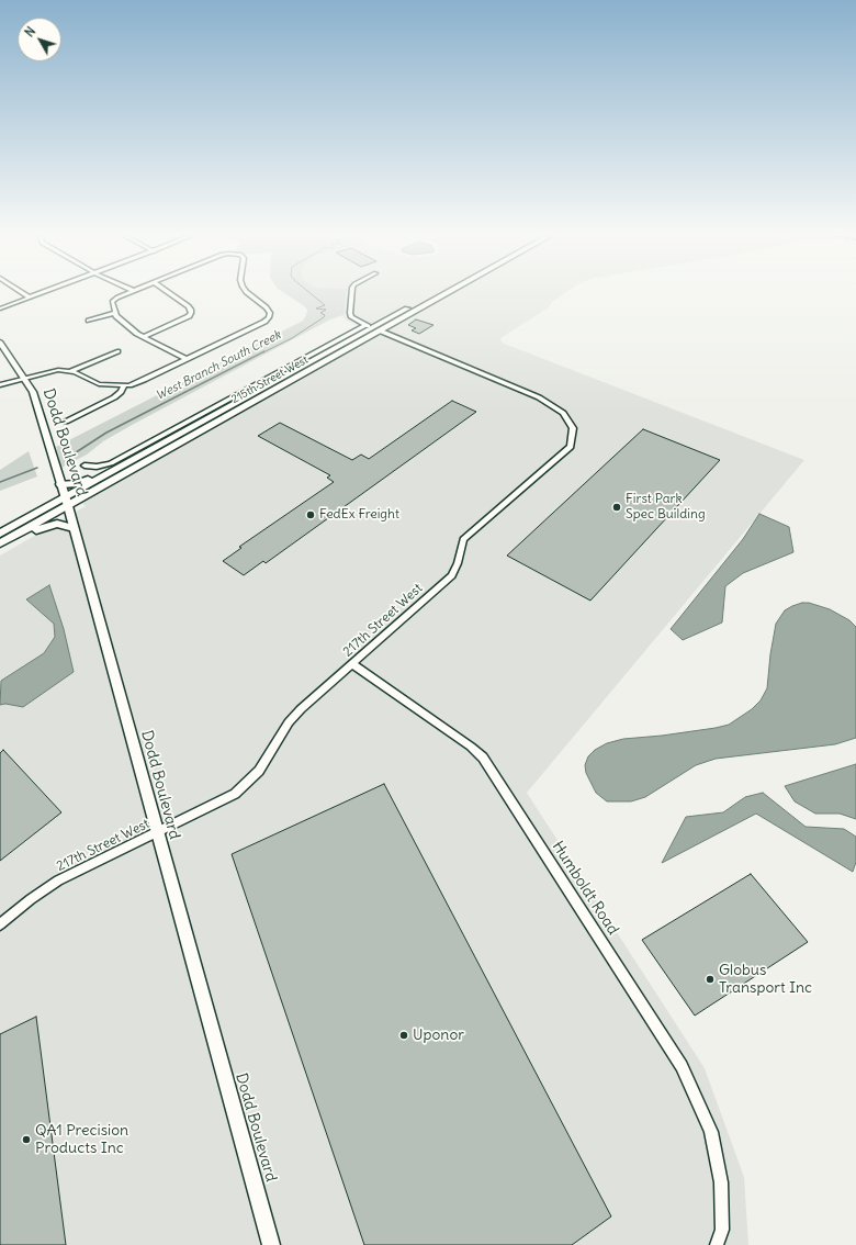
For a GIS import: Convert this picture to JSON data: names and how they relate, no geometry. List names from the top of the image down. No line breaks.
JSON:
{"streets":{"main road":["215th Street West","Dodd Boulevard"],"street":["217th Street West","Humboldt Road"]},"crossings":[["215th Street West","Dodd Boulevard"],["215th Street West","217th Street West"],["Dodd Boulevard","217th Street West"],["217th Street West","Humboldt Road"]],"water":["West Branch South Creek"],"places":["First Park Spec Building","FedEx Freight","Globus Transport Inc","Uponor","QA1 Precision Products Inc"],"north":"top left"}
